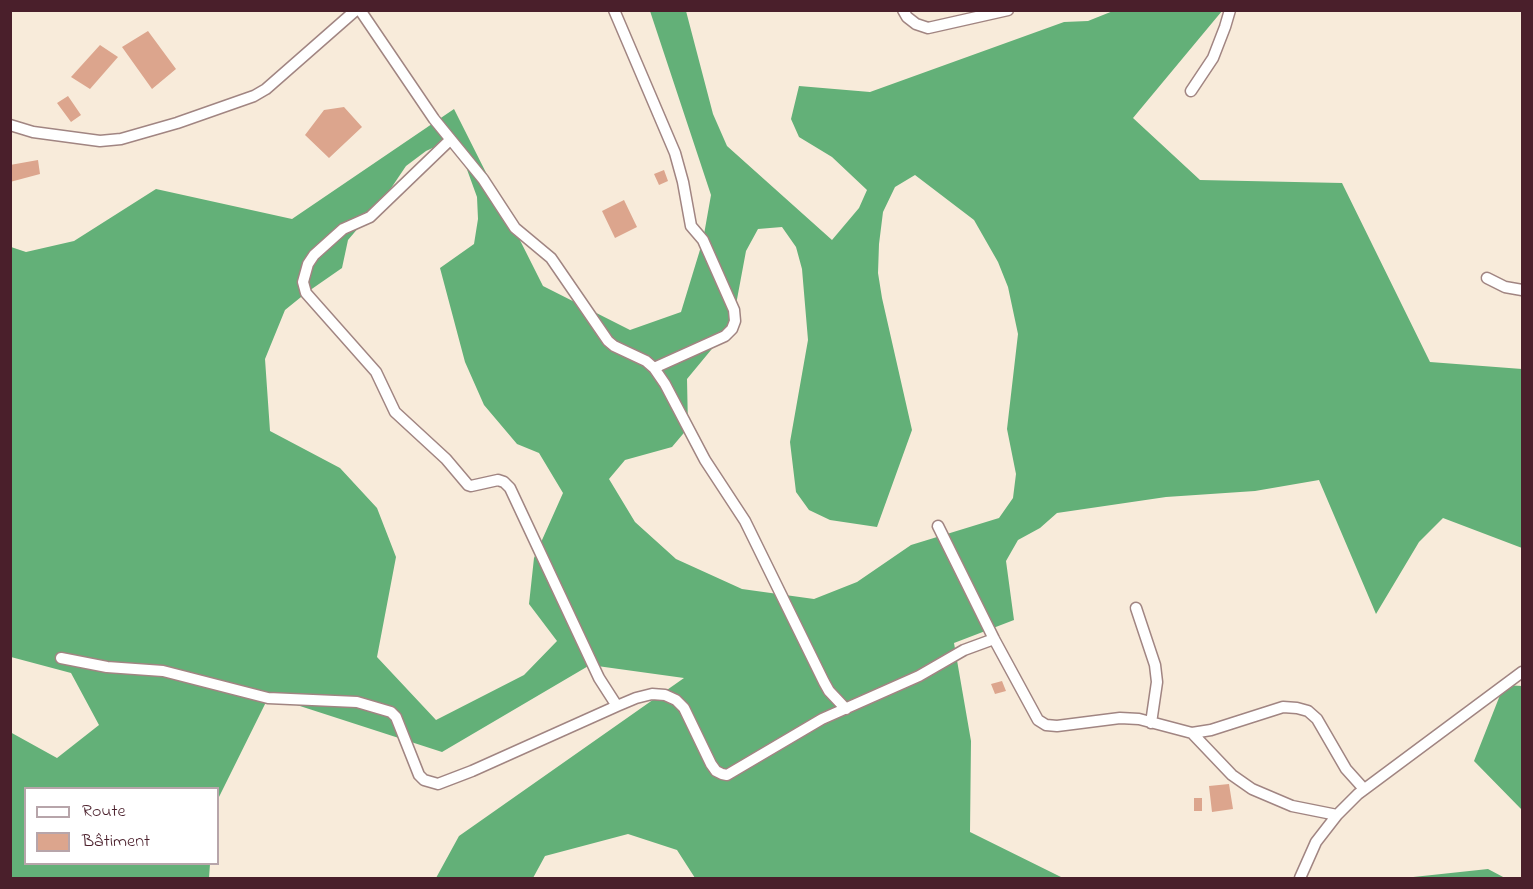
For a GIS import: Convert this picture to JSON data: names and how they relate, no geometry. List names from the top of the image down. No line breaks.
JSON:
{"legend":["Route","Bâtiment"]}
